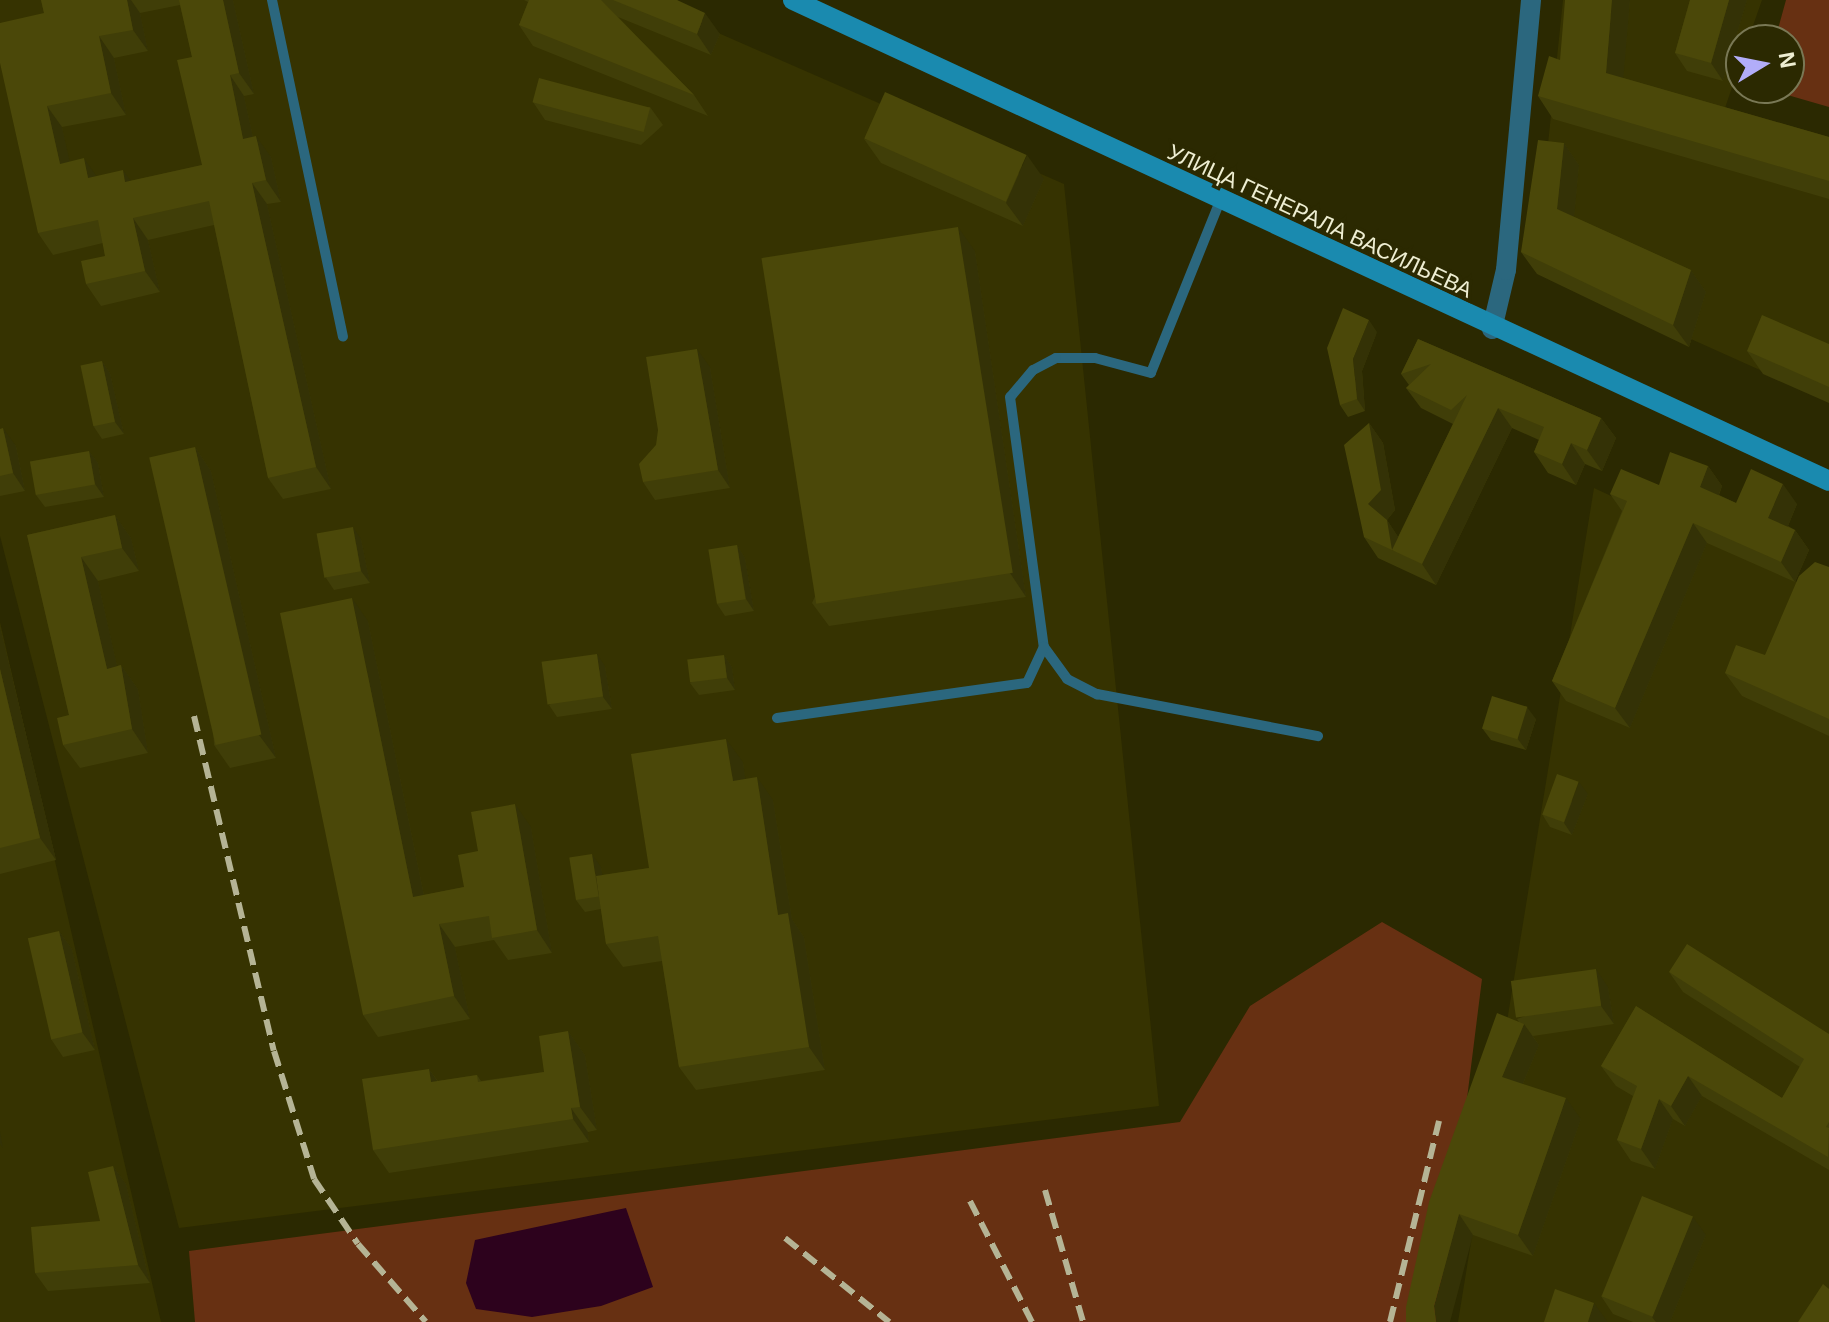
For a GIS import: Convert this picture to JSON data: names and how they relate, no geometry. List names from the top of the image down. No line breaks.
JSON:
{"streets":{"main road":["УЛИЦА ГЕНЕРАЛА ВАСИЛЬЕВА"]},"north":"right"}
